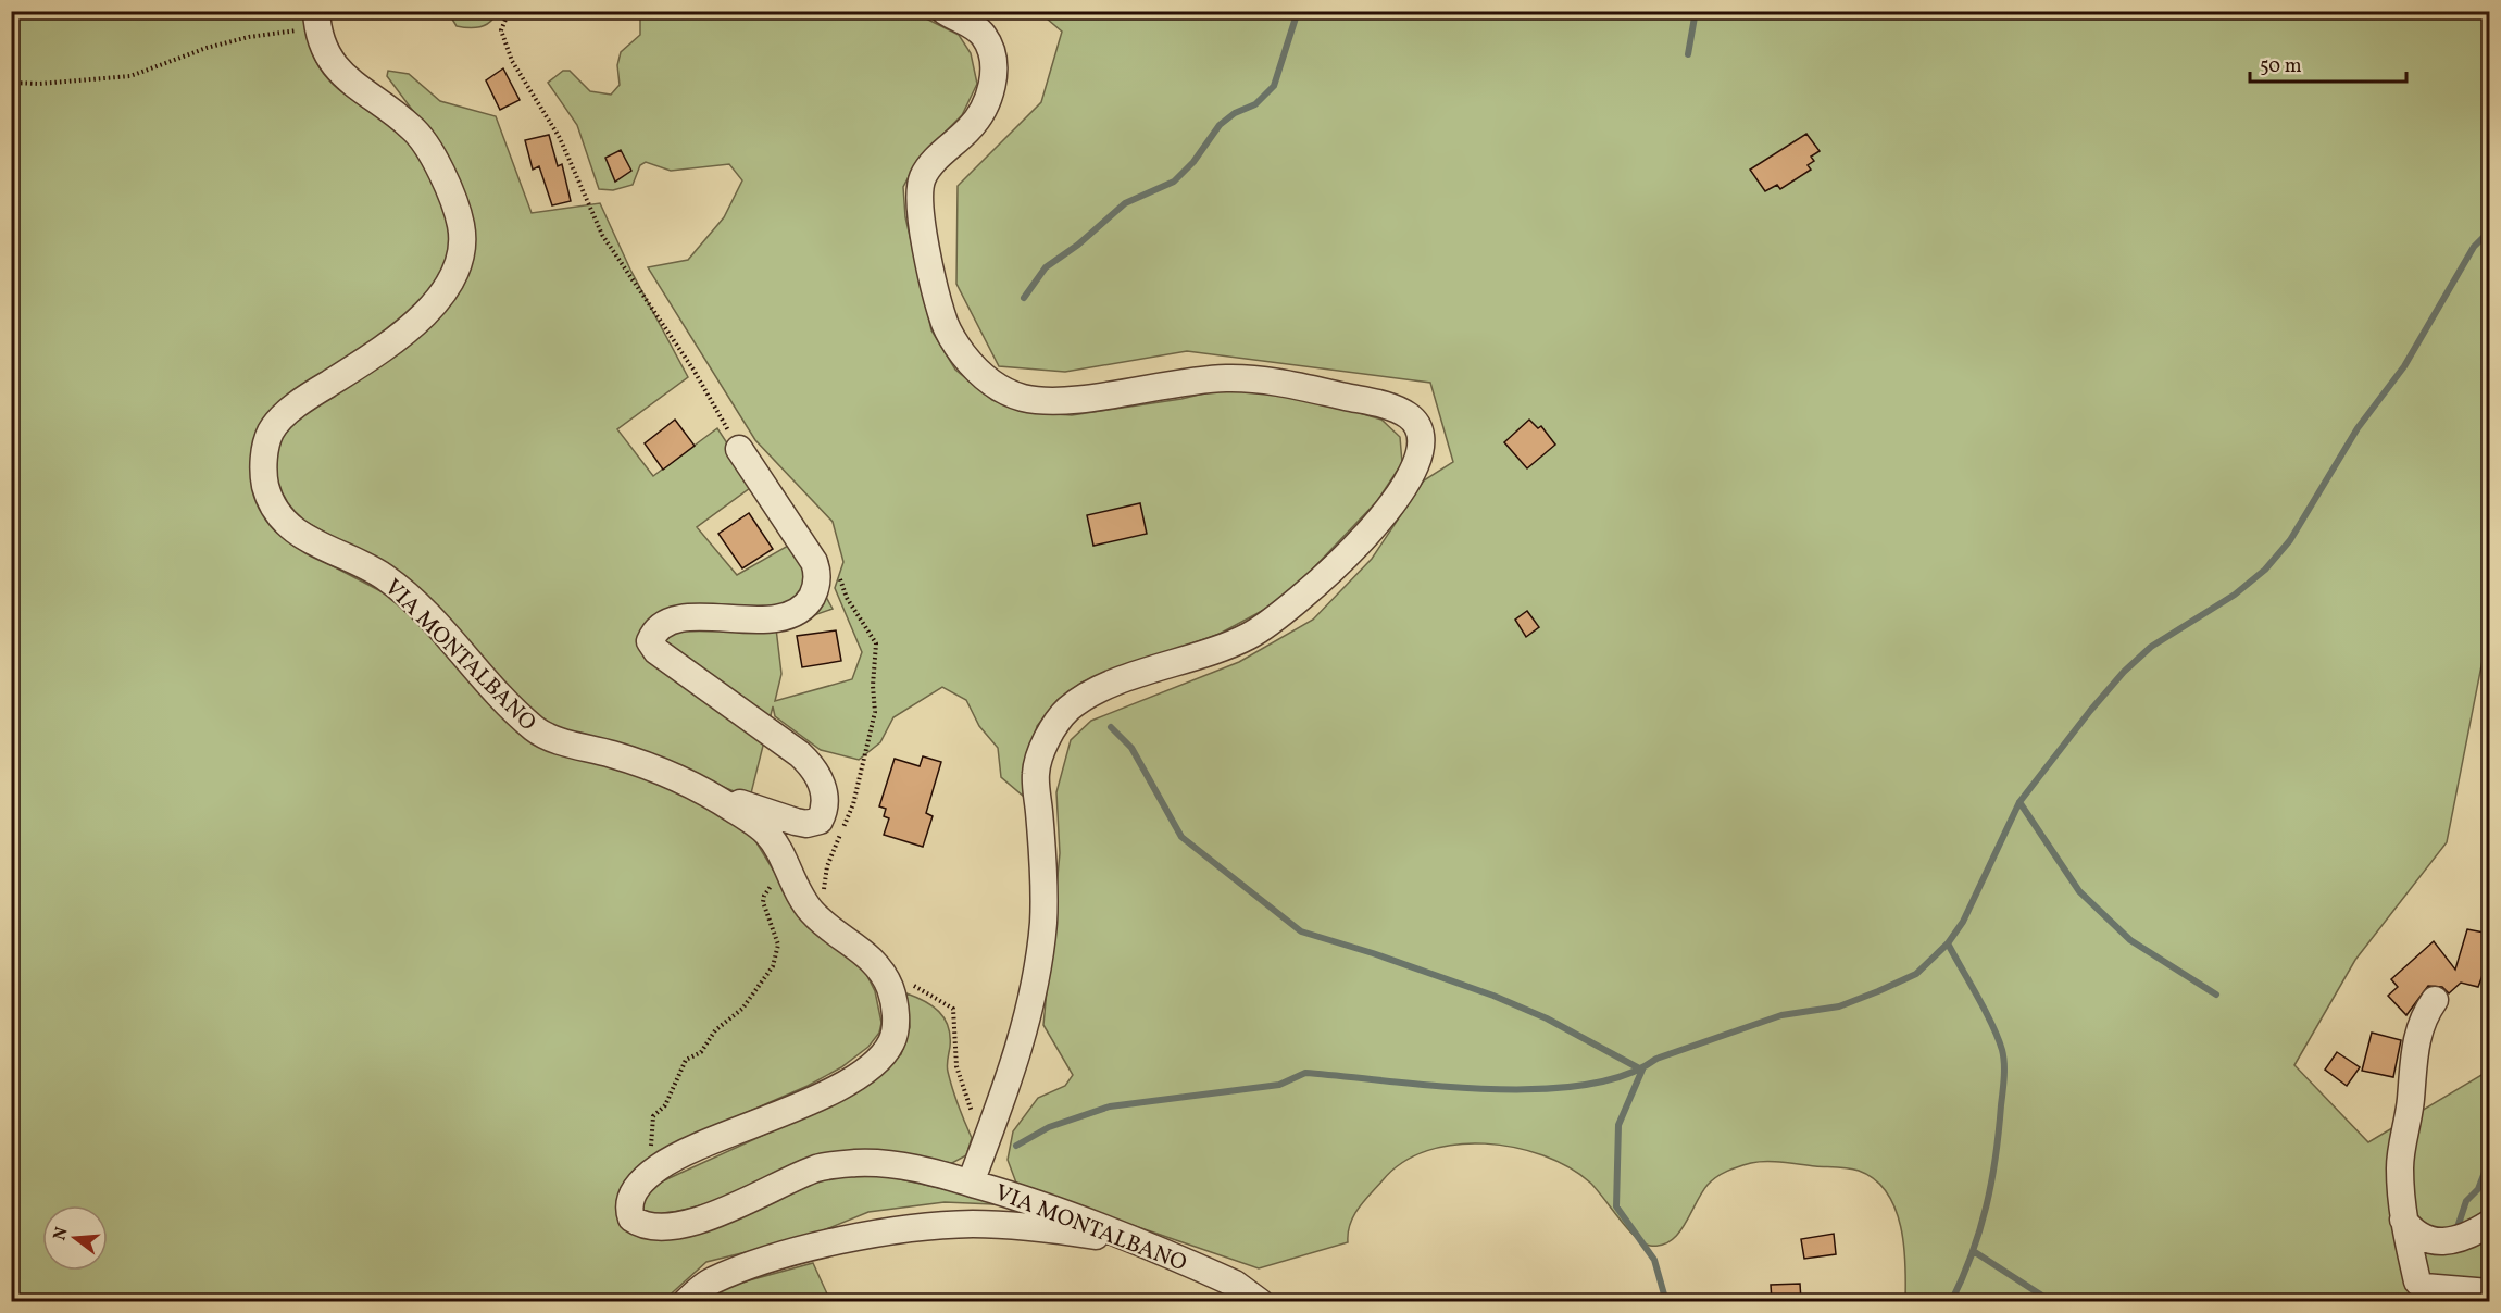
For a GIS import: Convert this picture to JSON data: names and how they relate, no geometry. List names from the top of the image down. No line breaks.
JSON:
{"streets":{"street":["VIA MONTALBANO"]},"scale_bar":"50 m","north":"left"}
